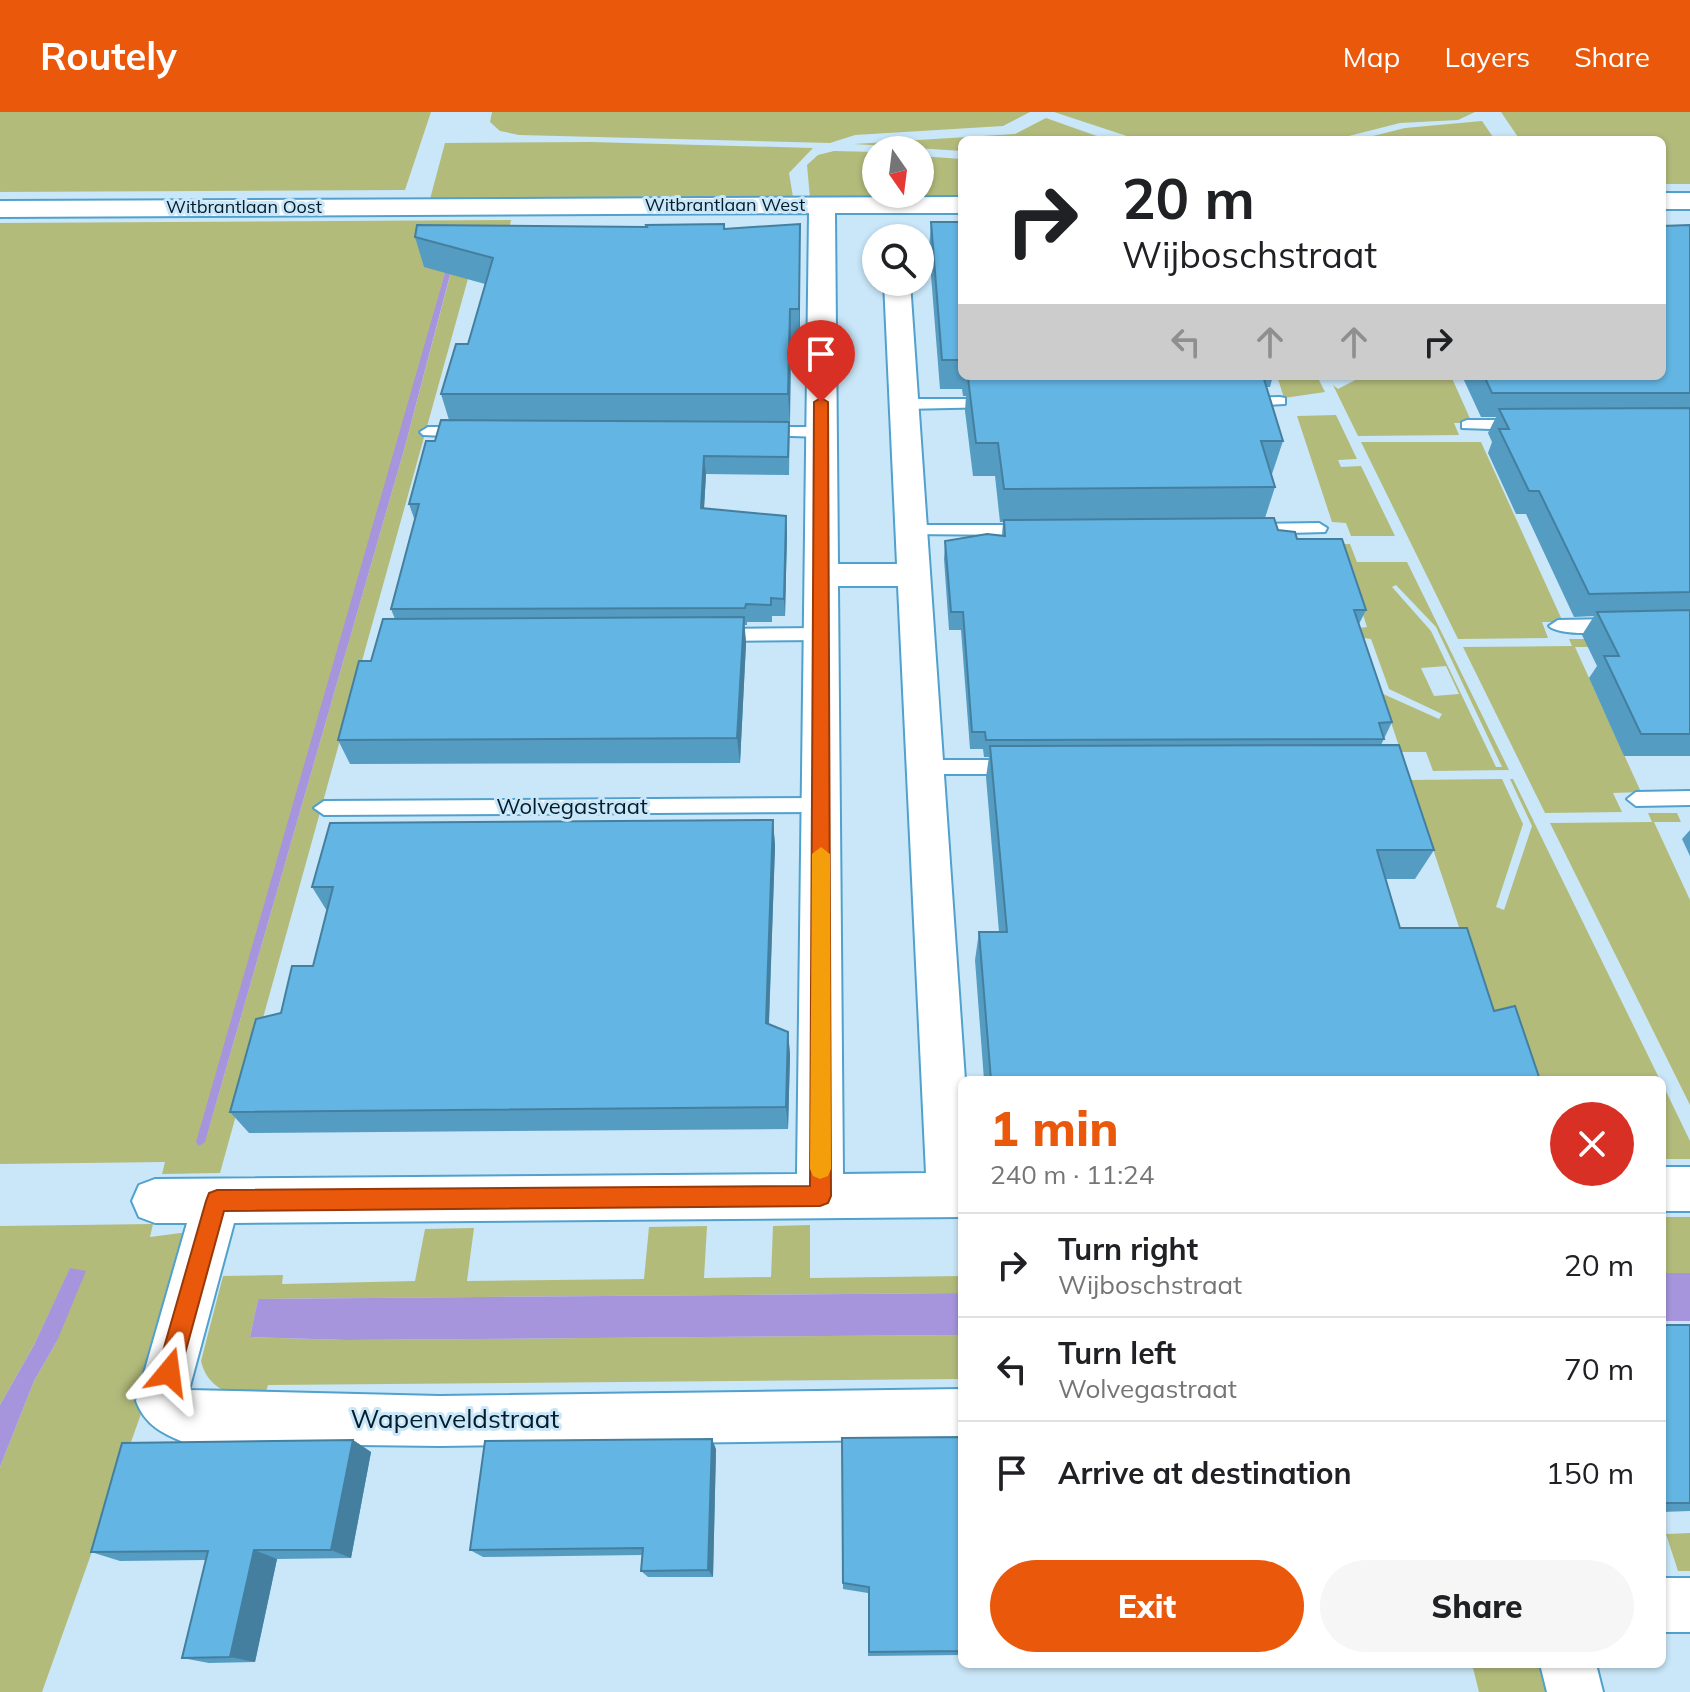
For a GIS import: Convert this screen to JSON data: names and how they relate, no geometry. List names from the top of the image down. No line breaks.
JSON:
{"streets":{"street":["Witbrantlaan West","Witbrantlaan Oost","Wapenveldstraat"],"lane":["Wolvegastraat"]},"crossings":[["Witbrantlaan West","Witbrantlaan Oost"]],"north":"bottom","page":{"header":"Routely","nav":["Map","Layers","Share"],"turn":["20 m","Wijboschstraat"],"heading":["1 min","240 m · 11:24"],"list":[{"name":"Turn right","note":"Wijboschstraat","value":"20 m"},{"name":"Turn left","note":"Wolvegastraat","value":"70 m"},{"name":"Arrive at destination","value":"150 m"}],"buttons":["Exit","Share"]}}
